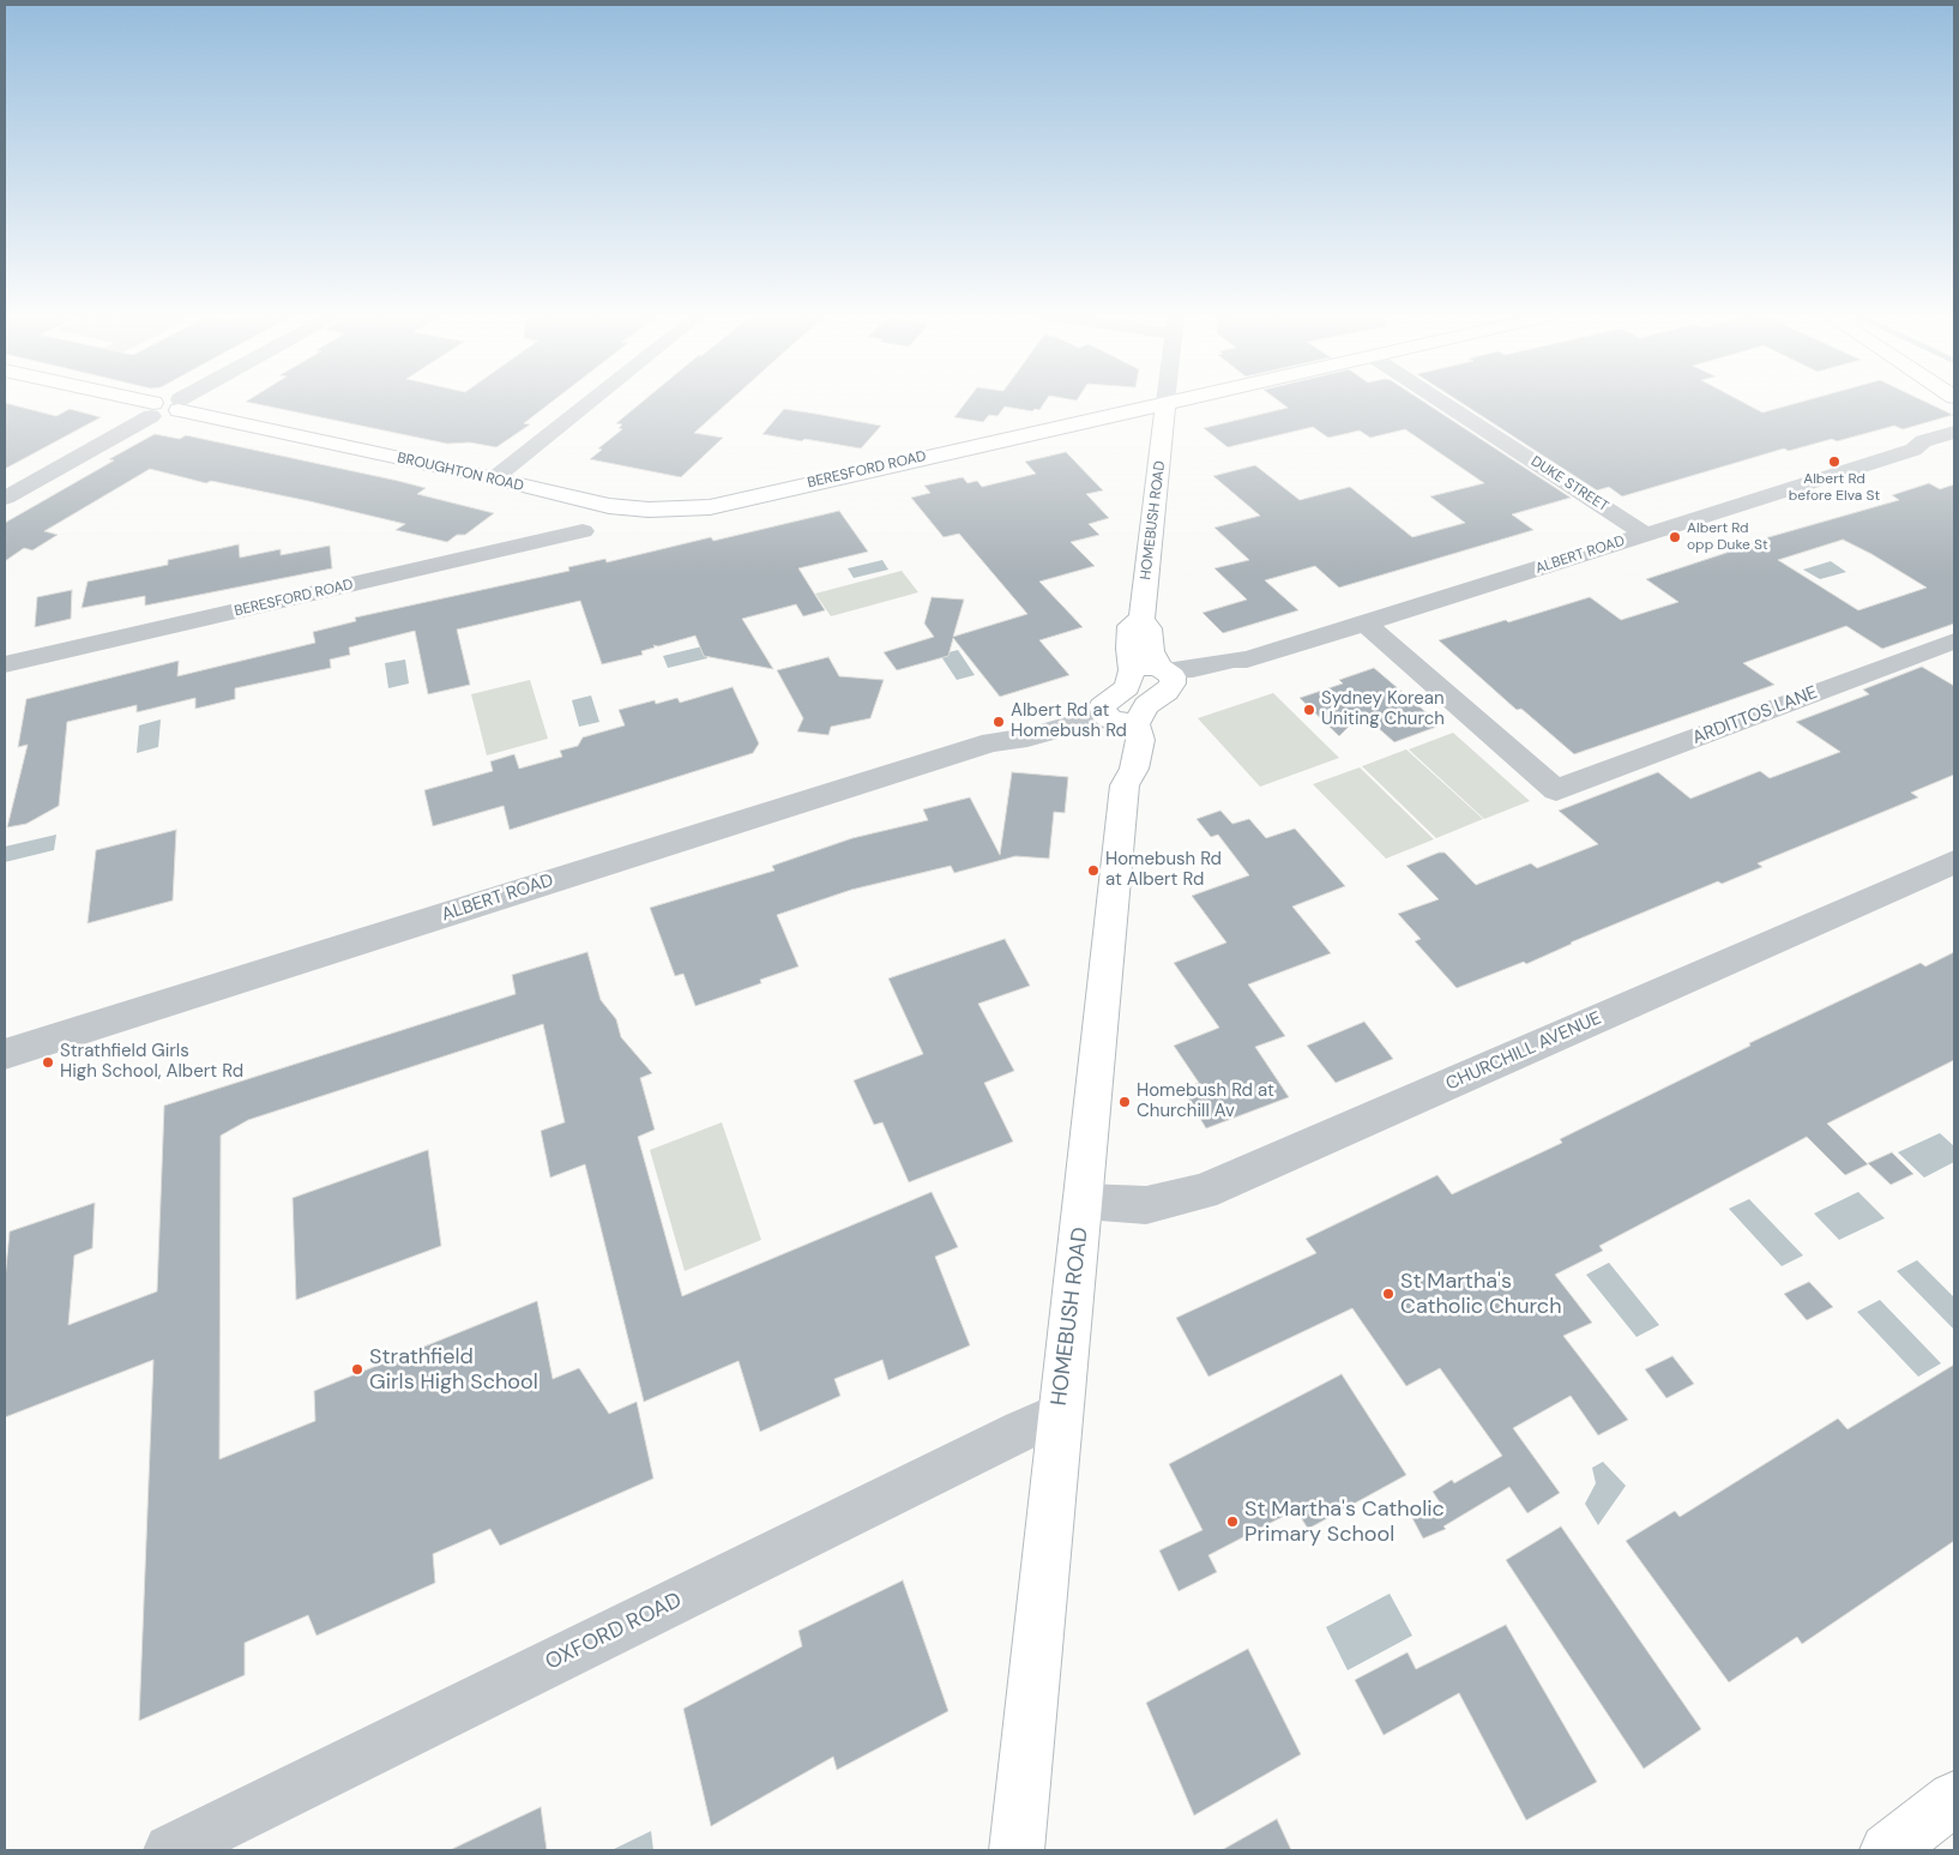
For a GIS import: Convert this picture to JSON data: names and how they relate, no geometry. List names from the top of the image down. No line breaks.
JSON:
{"streets":{"main road":["BERESFORD ROAD","BROUGHTON ROAD","HOMEBUSH ROAD"],"street":["DUKE STREET","ALBERT ROAD","ARDITTOS LANE","CHURCHILL AVENUE","OXFORD ROAD"]},"crossings":[["BERESFORD ROAD","BROUGHTON ROAD"],["BERESFORD ROAD","HOMEBUSH ROAD"],["DUKE STREET","ALBERT ROAD"],["HOMEBUSH ROAD","ALBERT ROAD"],["HOMEBUSH ROAD","CHURCHILL AVENUE"],["HOMEBUSH ROAD","OXFORD ROAD"],["ALBERT ROAD","ARDITTOS LANE"]],"places":["Albert Rd before Elva St","Albert Rd opp Duke St","Sydney Korean Uniting Church","Albert Rd at Homebush Rd","Homebush Rd at Albert Rd","Strathfield Girls High School, Albert Rd","Homebush Rd at Churchill Av","St Martha's Catholic Church","Strathfield Girls High School","St Martha's Catholic Primary School"]}
